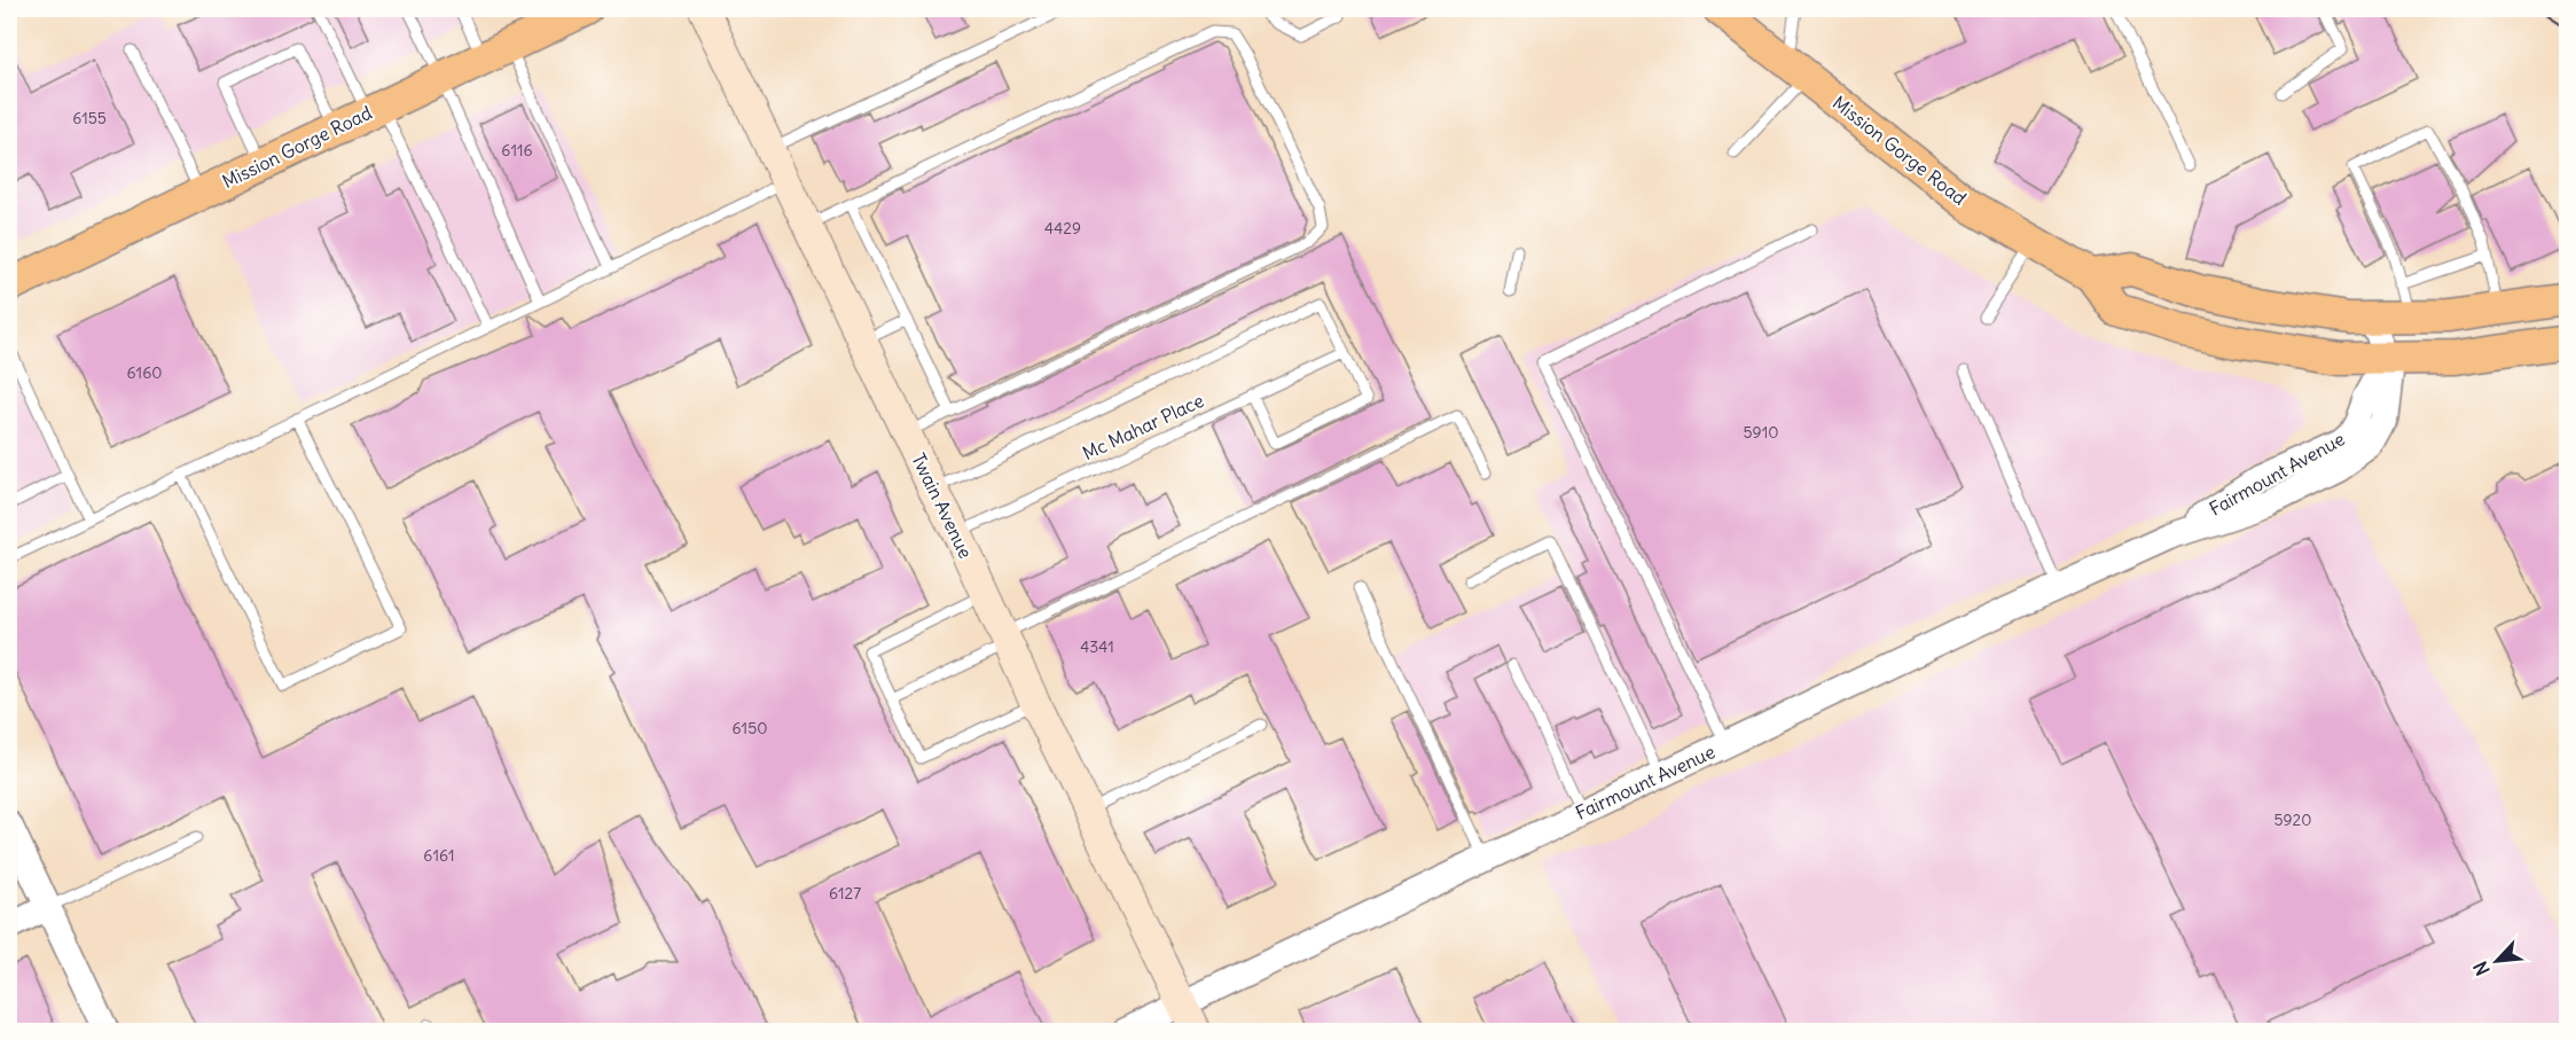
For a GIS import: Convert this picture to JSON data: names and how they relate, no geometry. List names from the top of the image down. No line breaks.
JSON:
{"streets":{"main road":["Mission Gorge Road","Twain Avenue"],"street":["Fairmount Avenue"],"lane":["Mc Mahar Place"]},"crossings":[["Mission Gorge Road","Fairmount Avenue"],["Mc Mahar Place","Twain Avenue"],["Fairmount Avenue","Twain Avenue"]],"house_numbers":["6155","6116","4429","6160","5910","4341","6150","5920","6161","6127"],"north":"bottom left"}
